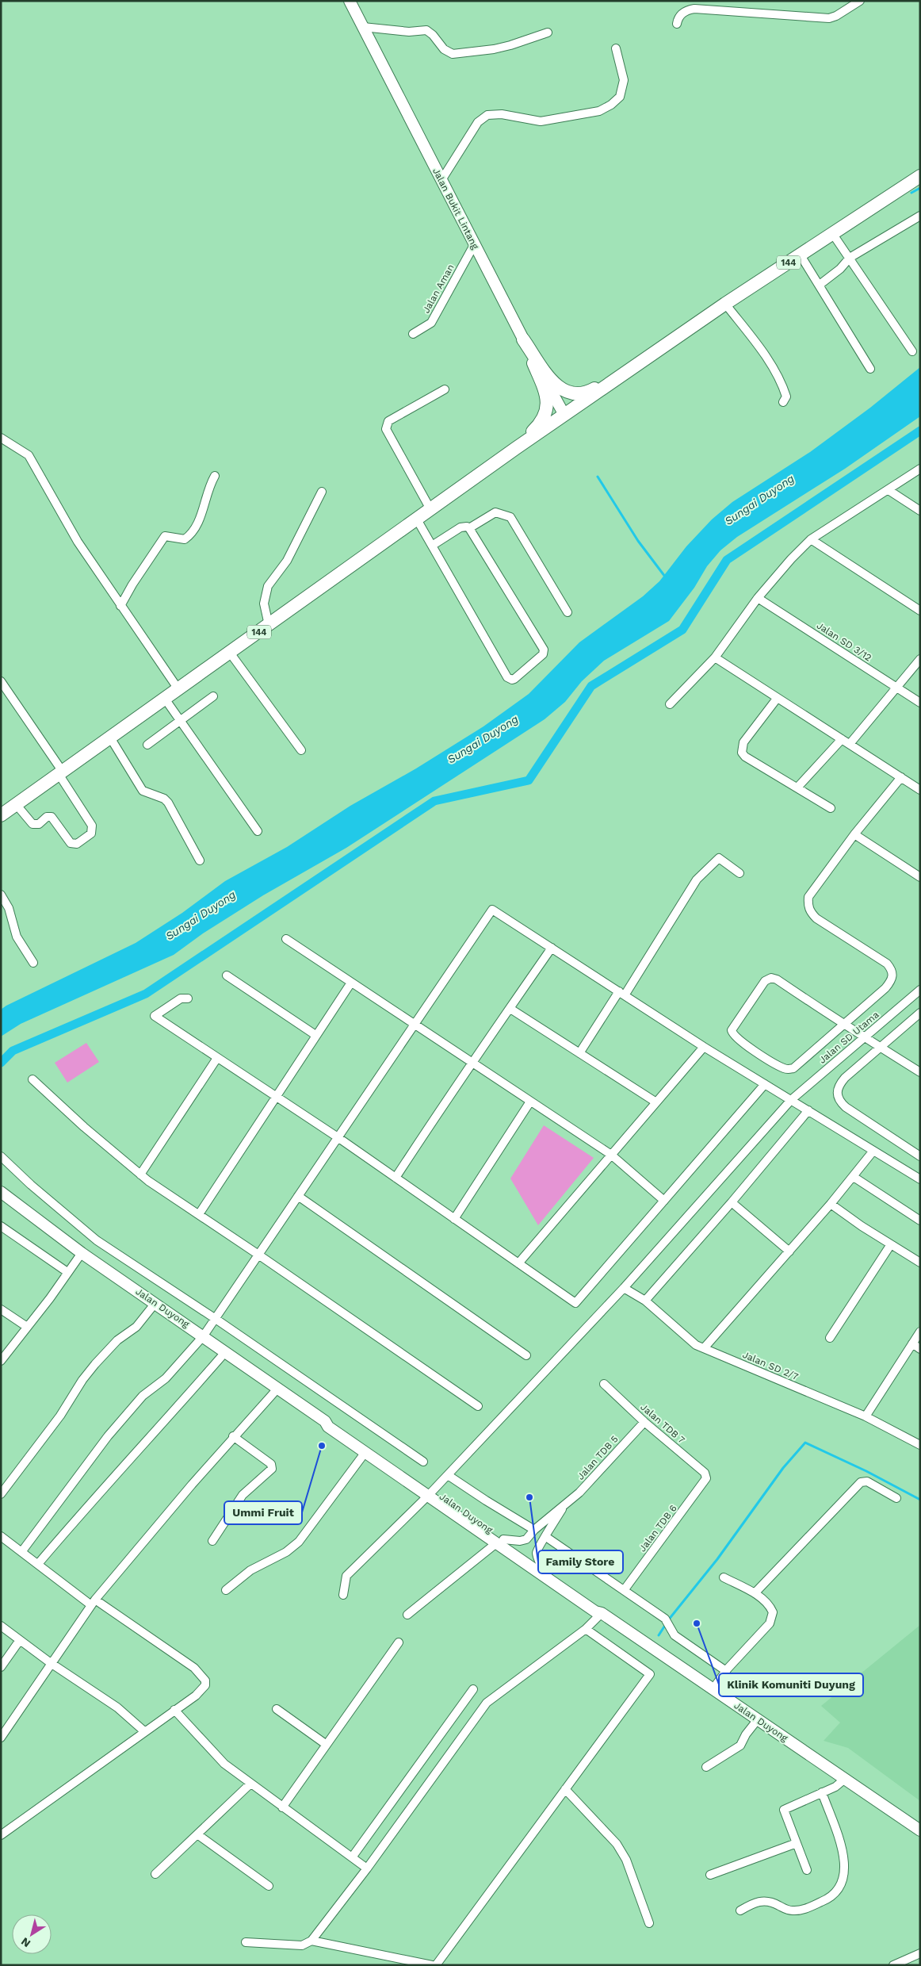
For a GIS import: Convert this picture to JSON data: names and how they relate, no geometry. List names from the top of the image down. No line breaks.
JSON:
{"streets":{"main road":["Jalan Bukit Lintang","144","Jalan Duyong"],"street":["Jalan Aman","Jalan SD 3/12","Jalan SD Utama","Jalan SD 2/7","Jalan TDB 7","Jalan TDB 5","Jalan TDB 6"]},"crossings":[["Jalan Bukit Lintang","144"],["Jalan Bukit Lintang","Jalan Aman"],["Jalan SD Utama","Jalan Duyong"],["Jalan SD Utama","Jalan SD 2/7"],["Jalan Duyong","Jalan TDB 5"],["Jalan TDB 7","Jalan TDB 5"],["Jalan TDB 7","Jalan TDB 6"]],"water":["Sungai Duyong"],"places":["Ummi Fruit","Family Store","Klinik Komuniti Duyung"],"north":"bottom left"}
